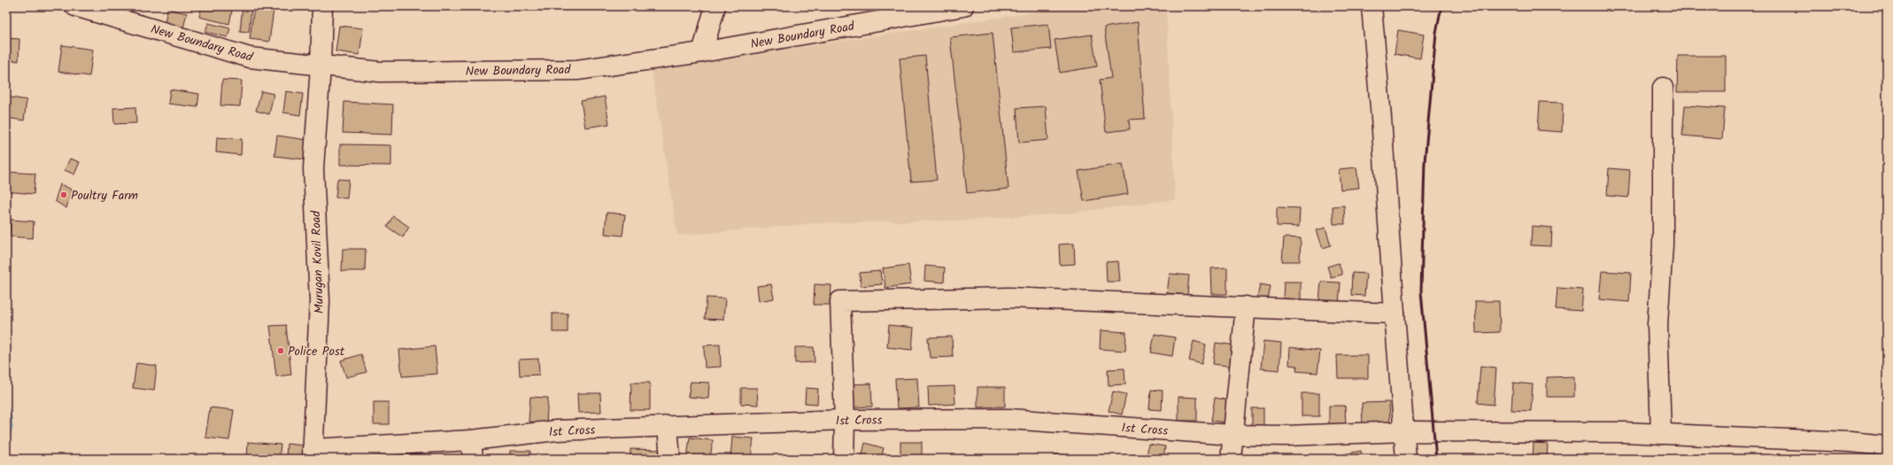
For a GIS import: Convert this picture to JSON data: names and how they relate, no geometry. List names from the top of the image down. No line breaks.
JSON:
{"streets":{"street":["New Boundary Road","Murugan Kovil Road","1st Cross"]},"crossings":[["New Boundary Road","Murugan Kovil Road"],["Murugan Kovil Road","1st Cross"]],"places":["Poultry Farm","Police Post"]}
